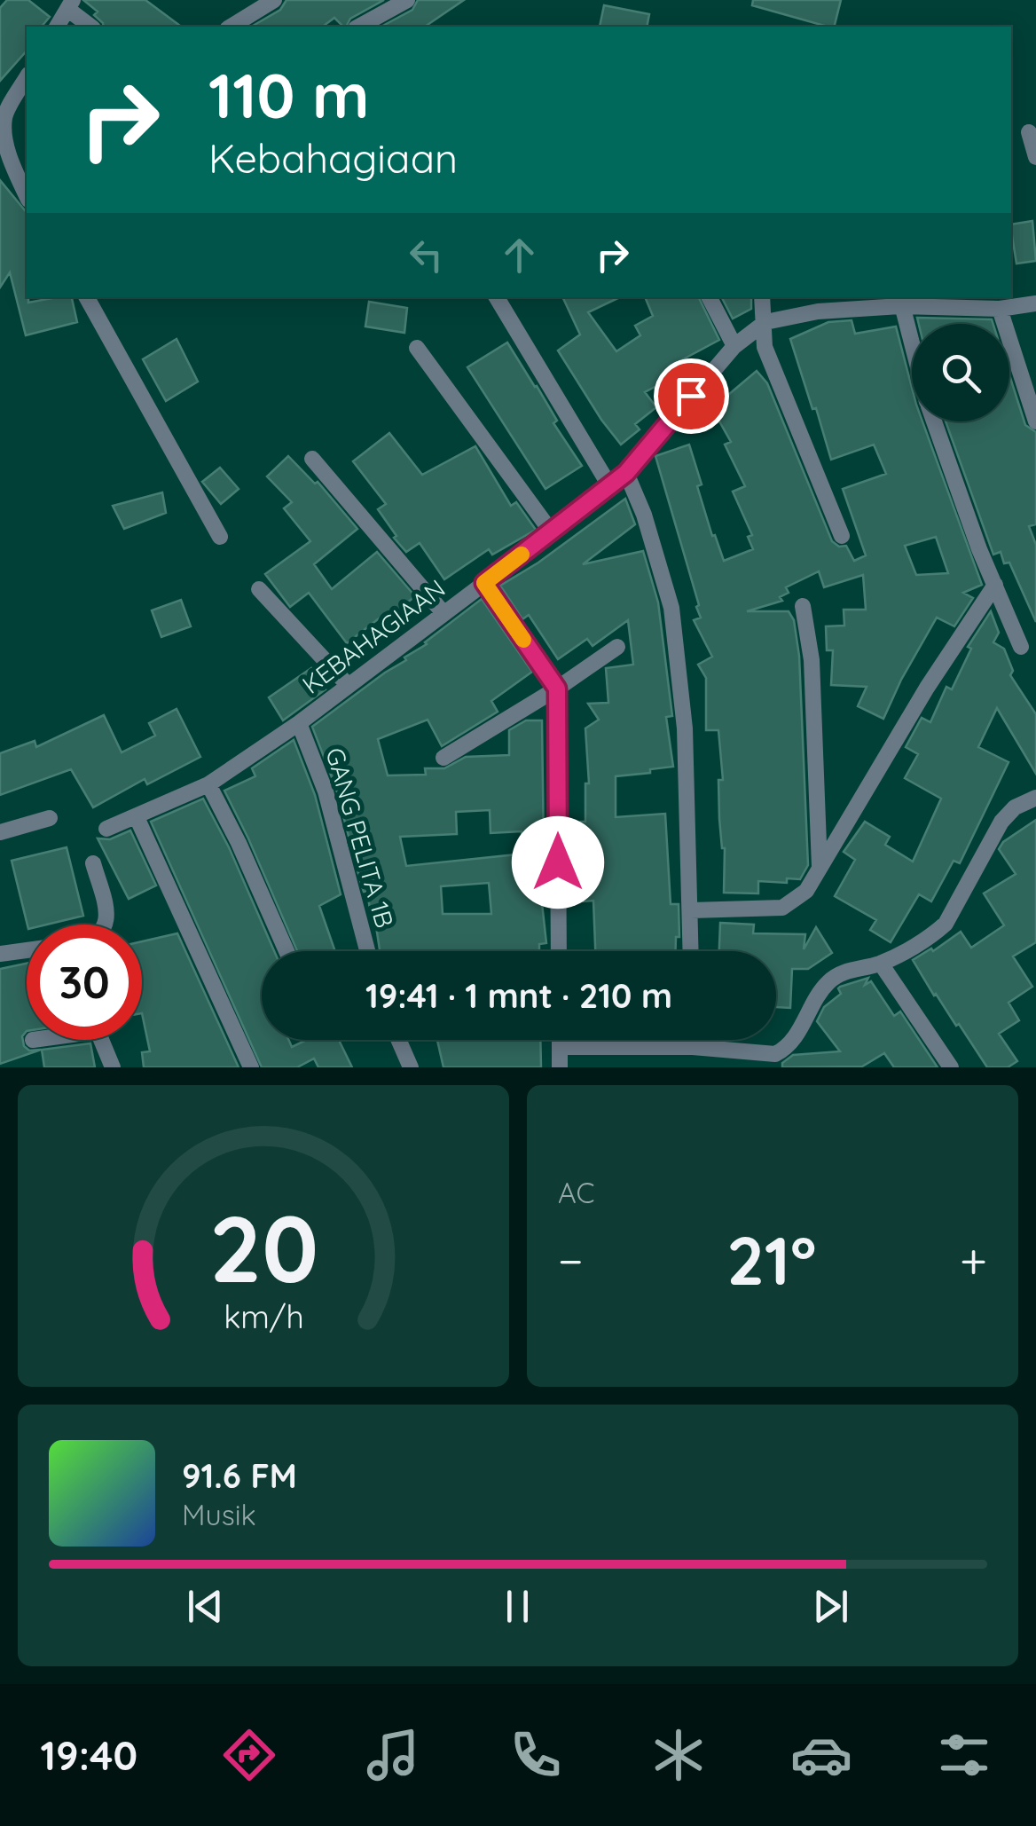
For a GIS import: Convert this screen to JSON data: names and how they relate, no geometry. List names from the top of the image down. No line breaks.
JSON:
{"streets":{"street":["KEBAHAGIAAN","GANG PELITA 1B"]},"crossings":[["KEBAHAGIAAN","GANG PELITA 1B"]],"page":{"turn":["110 m","Kebahagiaan"],"limit":"30","trip":"19:41 · 1 mnt · 210 m","tile":"AC","heat":["−","21°","+"],"song":["91.6 FM","Musik"],"tabs":"19:40","gauge":["20","km/h"]}}
